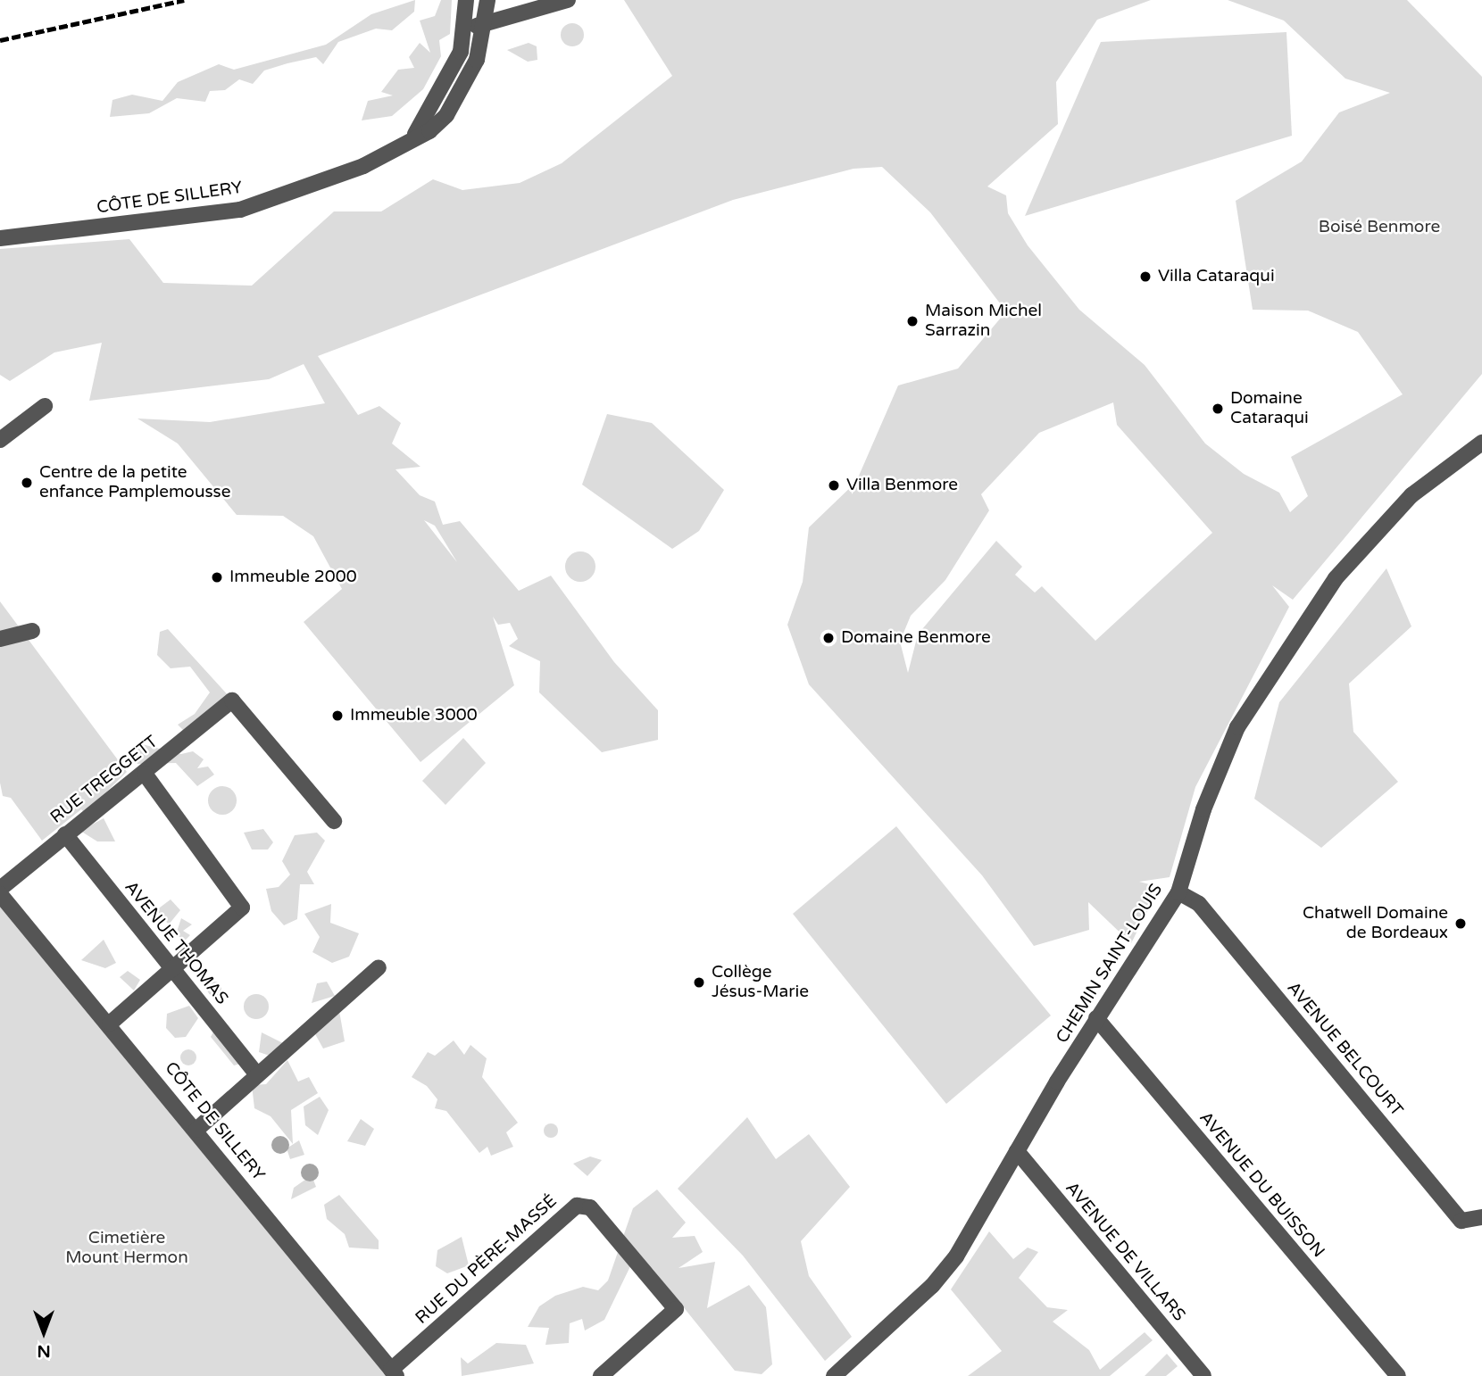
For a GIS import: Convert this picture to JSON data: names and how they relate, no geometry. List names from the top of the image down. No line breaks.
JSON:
{"streets":{"street":["CÔTE DE SILLERY","RUE TREGGETT","AVENUE THOMAS","CHEMIN SAINT-LOUIS","AVENUE BELCOURT","AVENUE DU BUISSON","AVENUE DE VILLARS","RUE DU PÈRE-MASSÉ"]},"crossings":[["CÔTE DE SILLERY","RUE DU PÈRE-MASSÉ"],["RUE TREGGETT","AVENUE THOMAS"],["CHEMIN SAINT-LOUIS","AVENUE BELCOURT"],["CHEMIN SAINT-LOUIS","AVENUE DU BUISSON"],["CHEMIN SAINT-LOUIS","AVENUE DE VILLARS"]],"parks":["Boisé Benmore","Cimetière Mount Hermon"],"places":["Villa Cataraqui","Maison Michel Sarrazin","Domaine Cataraqui","Centre de la petite enfance Pamplemousse","Villa Benmore","Immeuble 2000","Domaine Benmore","Immeuble 3000","Chatwell Domaine de Bordeaux","Collège Jésus-Marie"],"north":"bottom"}
